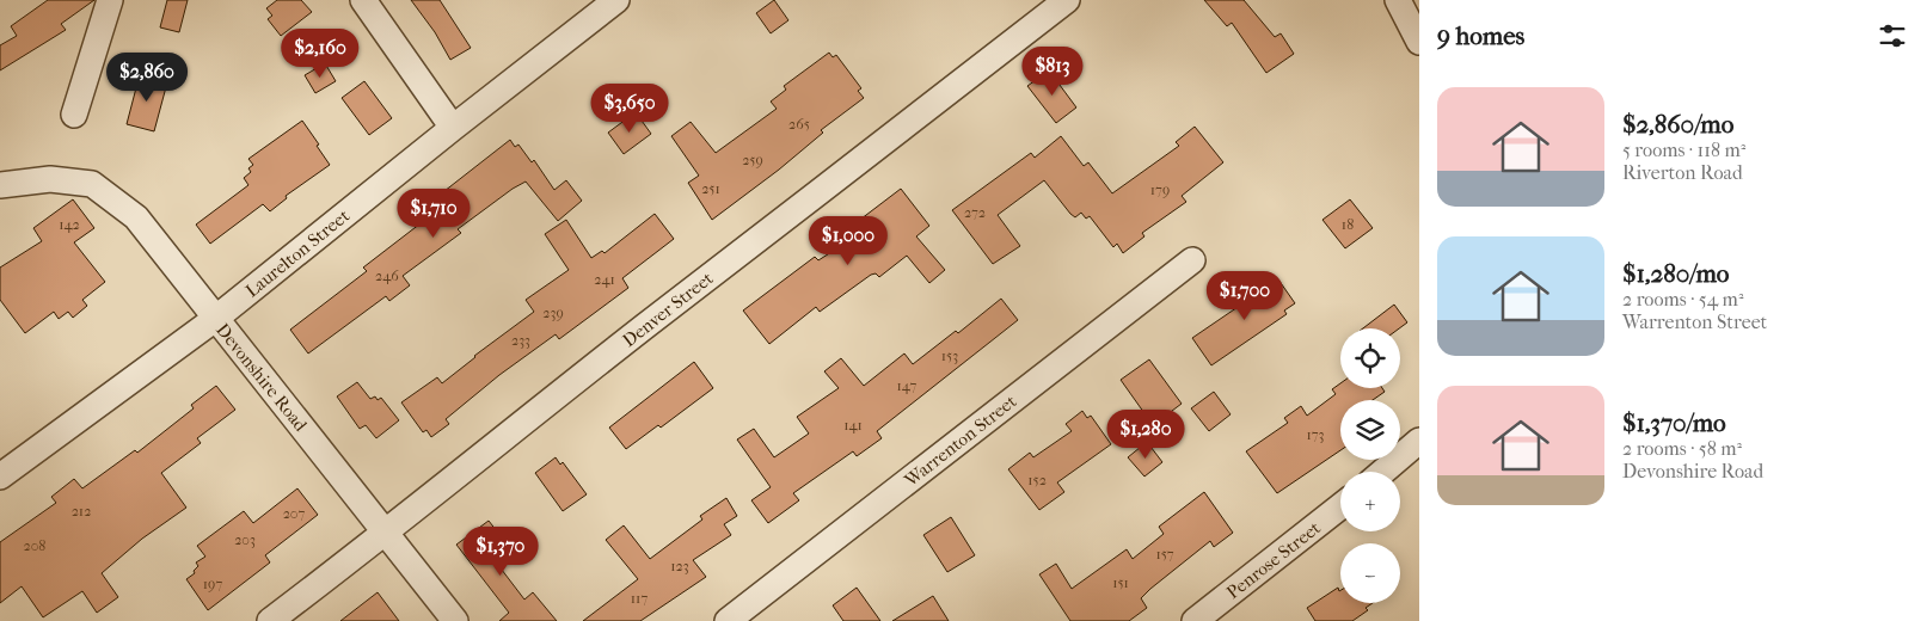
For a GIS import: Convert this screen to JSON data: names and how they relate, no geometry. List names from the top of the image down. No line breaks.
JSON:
{"streets":{"street":["Laurelton Street","Denver Street","Devonshire Road","Warrenton Street","Penrose Street"]},"crossings":[["Laurelton Street","Devonshire Road"],["Denver Street","Devonshire Road"]],"house_numbers":["265","259","251","179","272","142","18","246","241","239","233","153","147","141","173","152","212","207","203","208","157","123","151","197","117"],"page":{"heading":"9 homes","price":["$2,160","$813","$2,860","$3,650","$1,710","$1,000","$1,700","$1,280","$1,370"],"list":[{"name":"$2,860/mo","note":"5 rooms · 118 m² · Riverton Road"},{"name":"$1,280/mo","note":"2 rooms · 54 m² · Warrenton Street"},{"name":"$1,370/mo","note":"2 rooms · 58 m² · Devonshire Road"}],"map_buttons":["+","−"]}}
